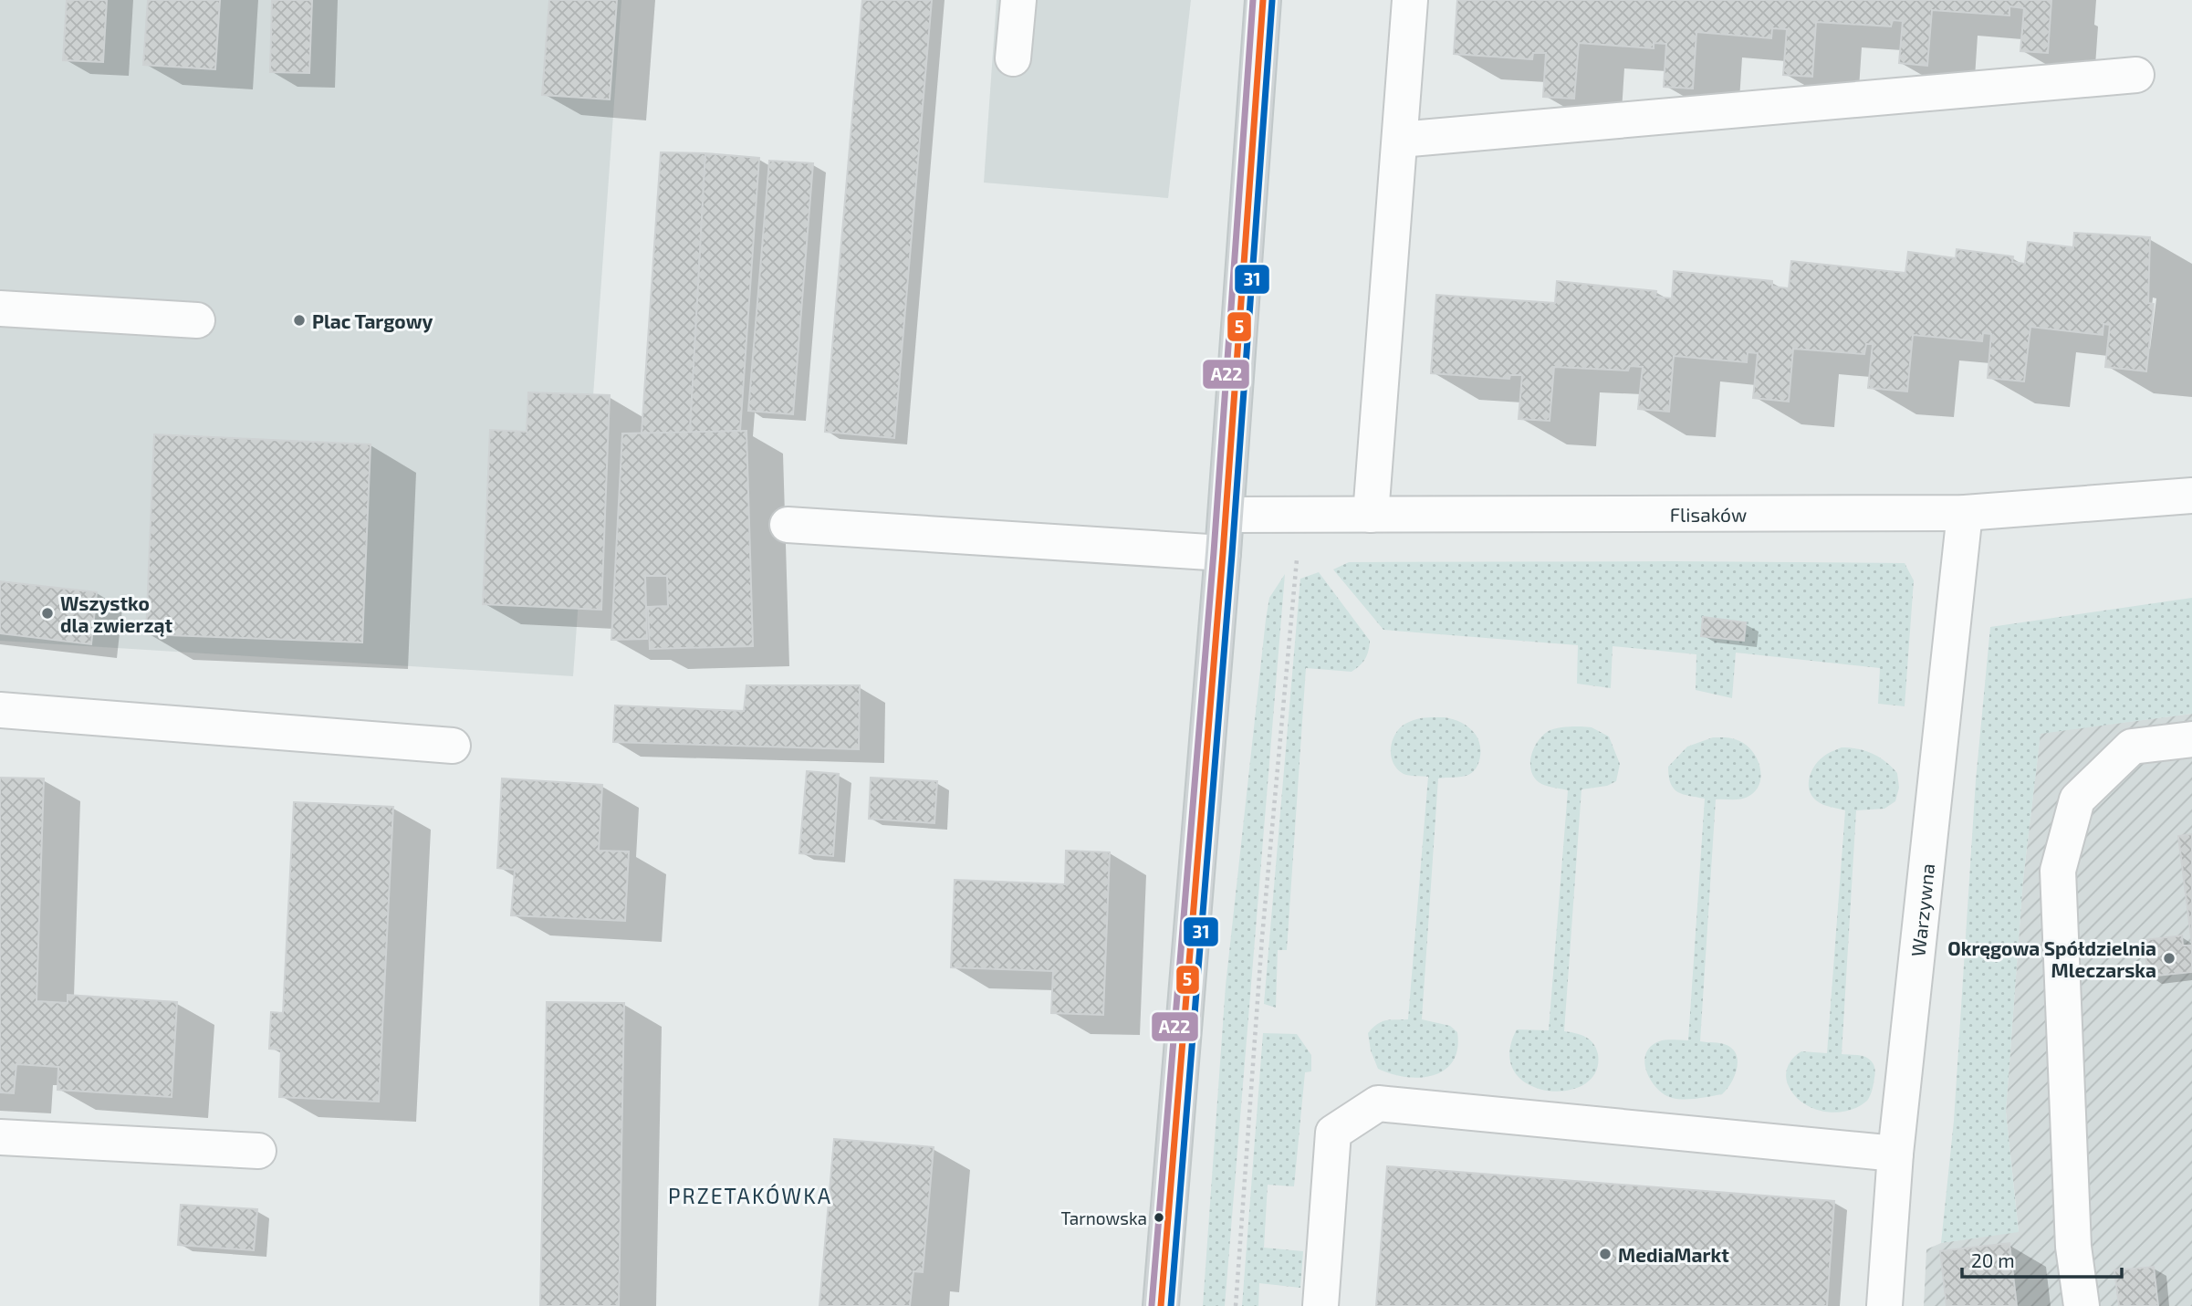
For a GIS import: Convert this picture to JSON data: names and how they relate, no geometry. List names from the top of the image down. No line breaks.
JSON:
{"streets":{"street":["Flisaków","Warzywna"]},"crossings":[["Flisaków","Warzywna"]],"districts":["PRZETAKÓWKA"],"places":["Plac Targowy","Wszystko dla zwierząt","Okręgowa Spółdzielnia Mleczarska","Tarnowska","MediaMarkt"],"lines":["transit line 5","transit line A22","transit line 31"],"scale_bar":"20 m"}
